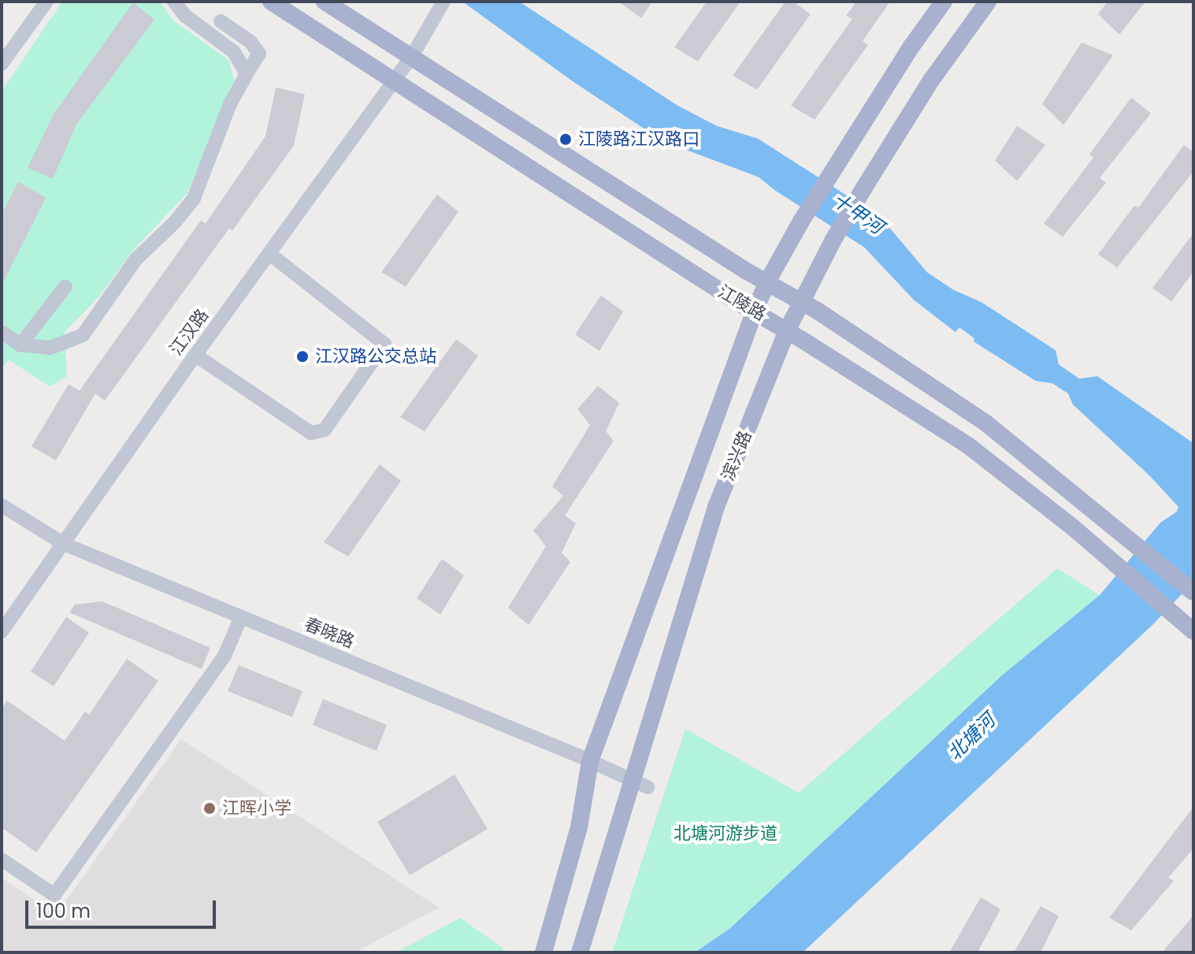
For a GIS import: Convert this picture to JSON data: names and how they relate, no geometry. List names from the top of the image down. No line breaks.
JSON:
{"streets":{"main road":["江陵路","滨兴路"],"street":["江汉路","春晓路"]},"crossings":[["江陵路","江汉路"],["江陵路","滨兴路"],["江汉路","春晓路"],["滨兴路","春晓路"]],"water":["十甲河","北塘河"],"parks":["北塘河游步道"],"places":["江陵路江汉路口","江汉路公交总站","江晖小学"],"scale_bar":"100 m"}
